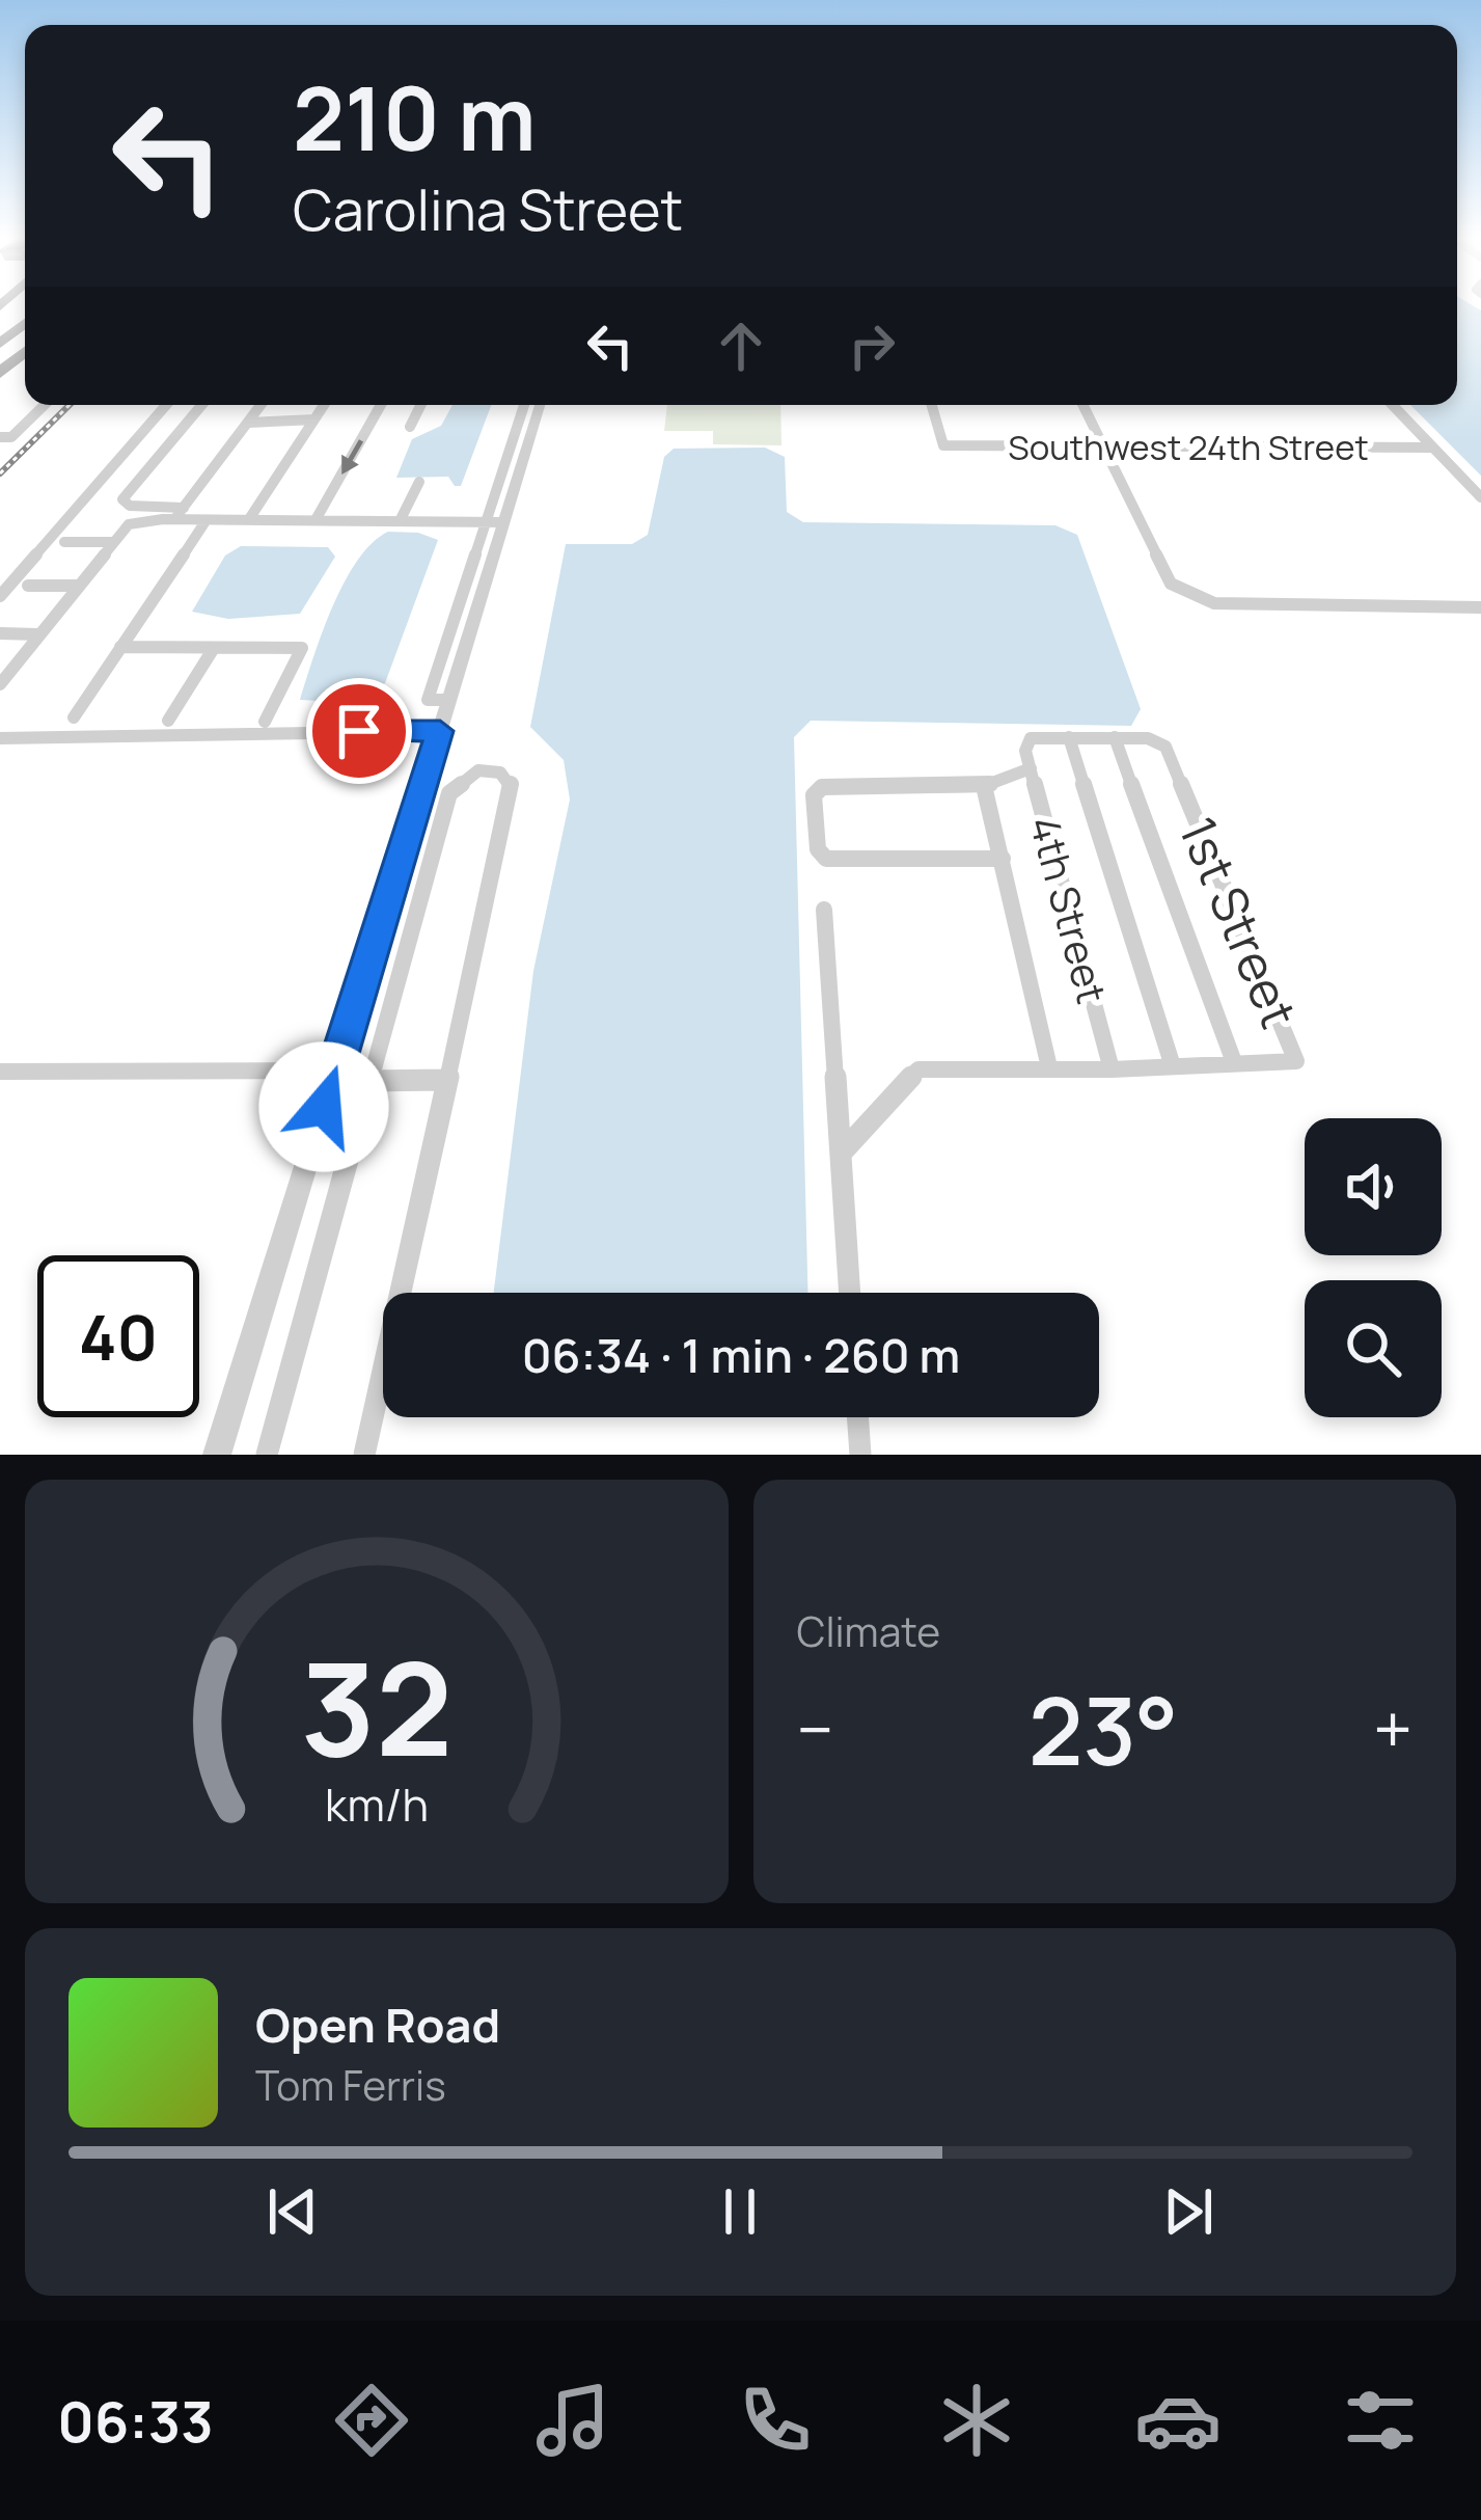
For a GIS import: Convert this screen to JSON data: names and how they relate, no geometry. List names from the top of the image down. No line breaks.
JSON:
{"streets":{"street":["Southwest 24th Street","4th Street","1st Street"]},"crossings":[["4th Street","1st Street"]],"page":{"turn":["210 m","Carolina Street"],"limit":"40","trip":"06:34 · 1 min · 260 m","tile":"Climate","heat":["−","23°","+"],"song":["Open Road","Tom Ferris"],"tabs":"06:33","gauge":["32","km/h"]}}
